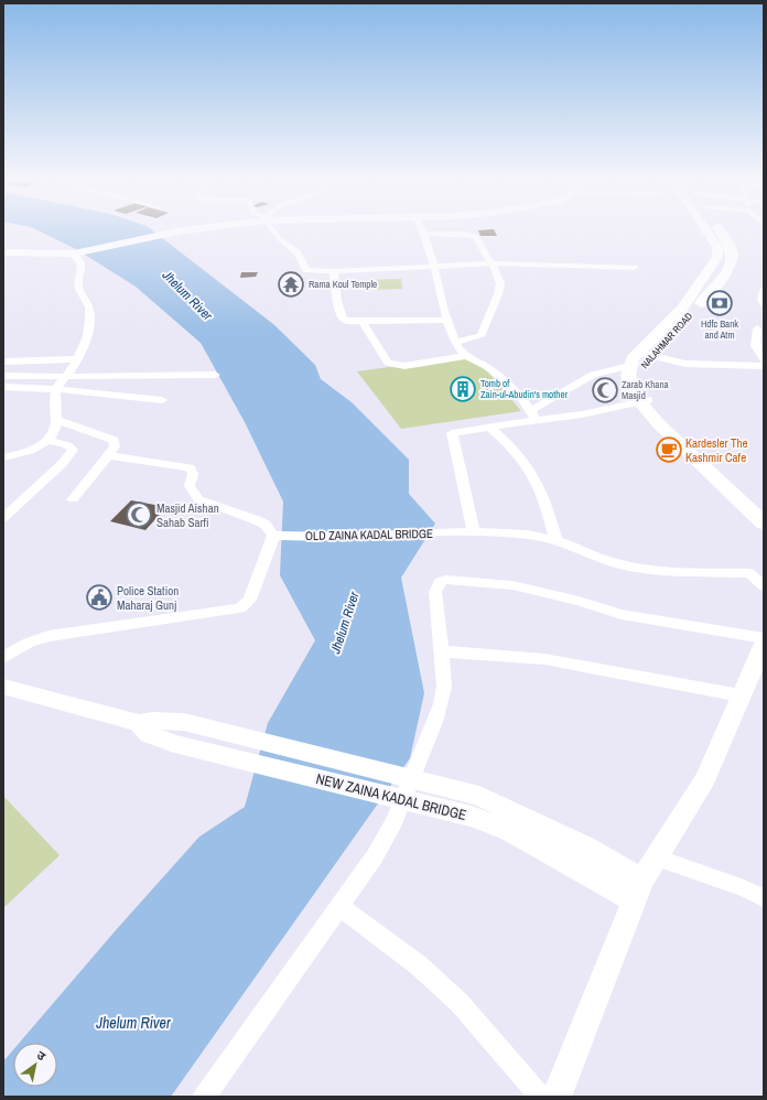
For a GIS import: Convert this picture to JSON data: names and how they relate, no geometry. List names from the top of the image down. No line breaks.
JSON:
{"streets":{"main road":["NALAHMAR ROAD"],"street":["OLD ZAINA KADAL BRIDGE","NEW ZAINA KADAL BRIDGE"]},"water":["Jhelum River"],"places":{"temple":["Rama Koul Temple"],"bank":["Hdfc Bank and Atm"],"building":["Tomb of Zain-ul-Abudin's mother"],"mosque":["Zarab Khana Masjid","Masjid Aishan Sahab Sarfi"],"cafe":["Kardesler The Kashmir Cafe"],"public building":["Police Station Maharaj Gunj"]},"north":"top right"}
